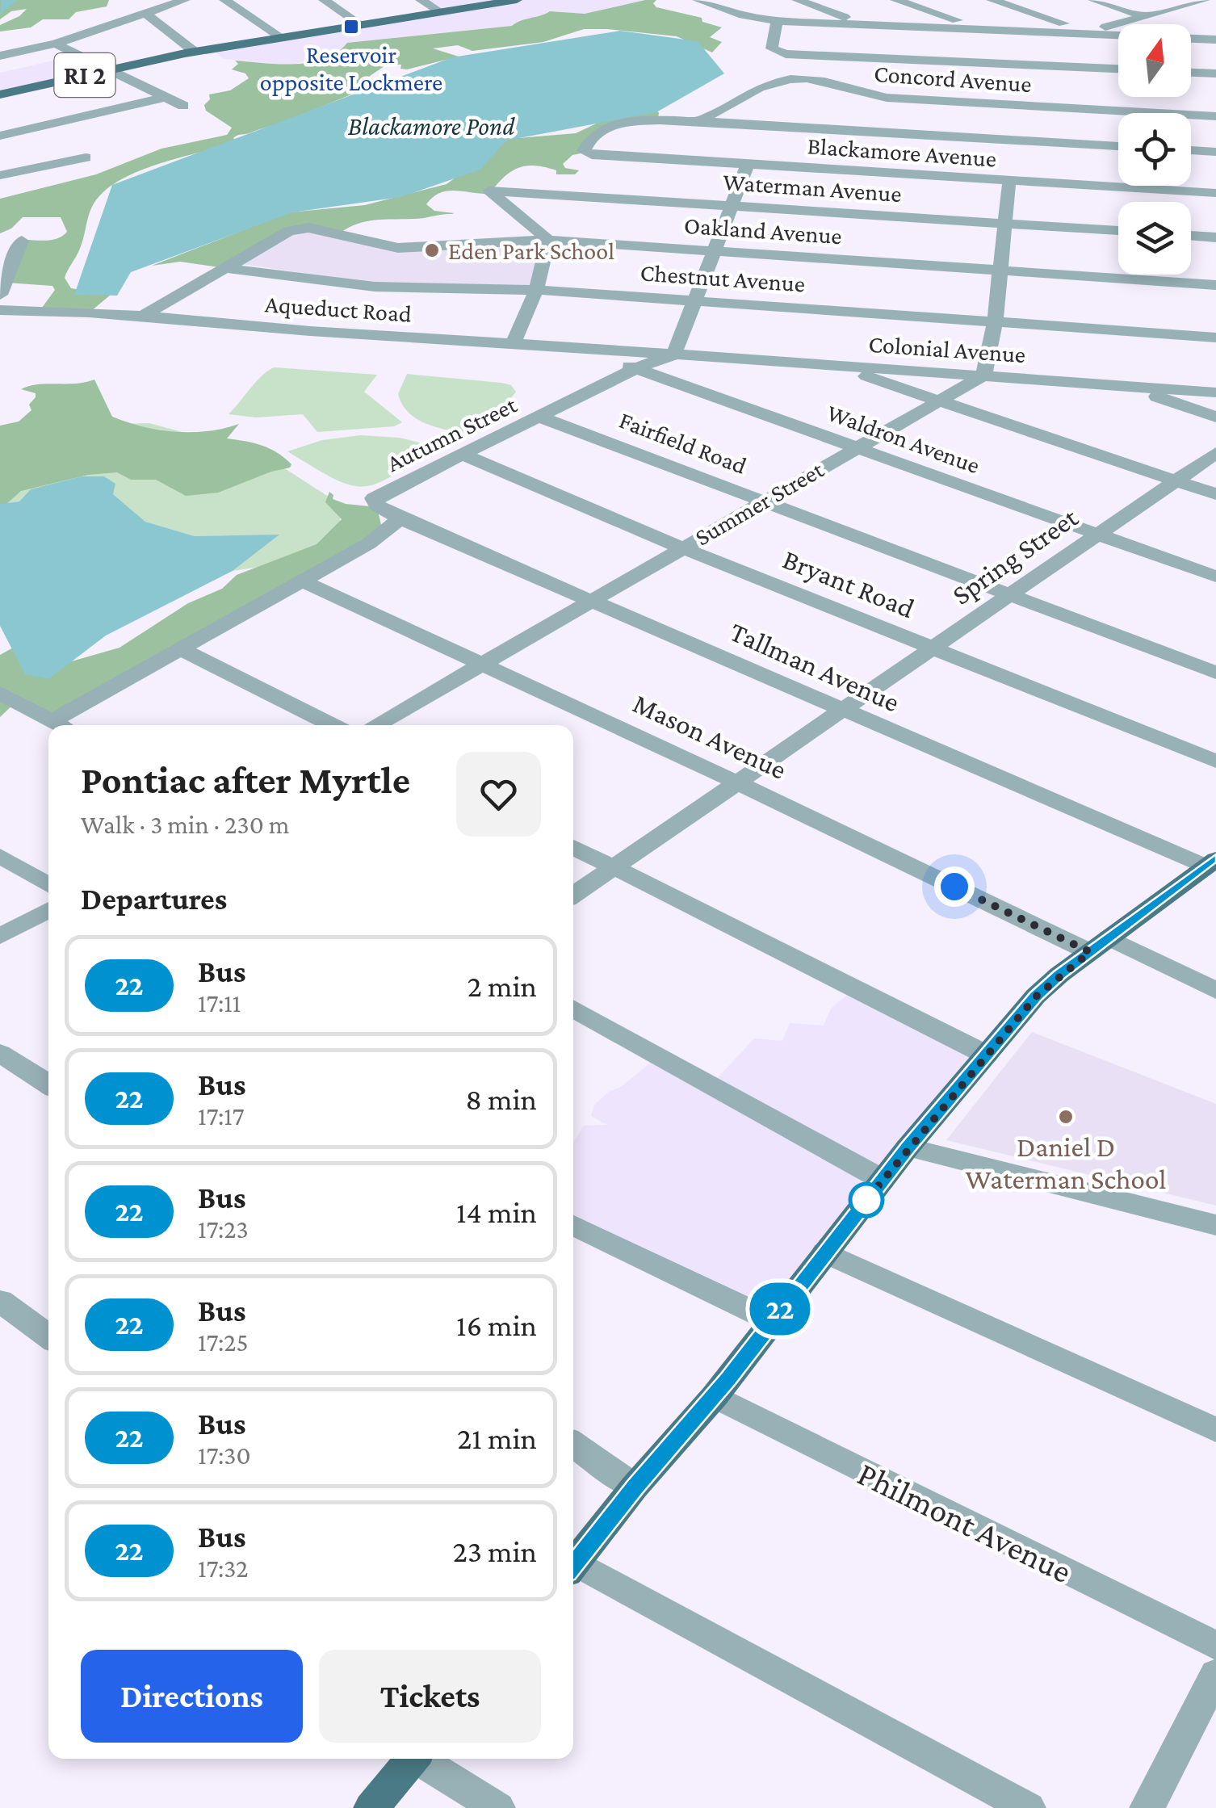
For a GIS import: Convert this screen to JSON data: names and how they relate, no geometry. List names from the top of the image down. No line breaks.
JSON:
{"streets":{"main road":["RI 2"],"street":["Concord Avenue","Blackamore Avenue","Waterman Avenue","Oakland Avenue","Chestnut Avenue","Aqueduct Road","Colonial Avenue","Autumn Street","Waldron Avenue","Fairfield Road","Summer Street","Spring Street","Bryant Road","Tallman Avenue","Mason Avenue","Philmont Avenue"]},"crossings":[["Concord Avenue","Blackamore Avenue"],["Waterman Avenue","Oakland Avenue"],["Oakland Avenue","Chestnut Avenue"],["Aqueduct Road","Colonial Avenue"],["Aqueduct Road","Autumn Street"],["Aqueduct Road","Waldron Avenue"],["Colonial Avenue","Autumn Street"],["Colonial Avenue","Summer Street"],["Autumn Street","Waldron Avenue"],["Autumn Street","Fairfield Road"],["Autumn Street","Bryant Road"],["Autumn Street","Tallman Avenue"],["Autumn Street","Mason Avenue"],["Waldron Avenue","Summer Street"],["Waldron Avenue","Spring Street"],["Fairfield Road","Summer Street"],["Fairfield Road","Spring Street"],["Summer Street","Bryant Road"],["Summer Street","Tallman Avenue"],["Summer Street","Mason Avenue"],["Spring Street","Bryant Road"],["Spring Street","Tallman Avenue"],["Spring Street","Mason Avenue"]],"water":["Blackamore Pond"],"places":{"transit":["Reservoir opposite Lockmere"],"other":["Eden Park School","Daniel D Waterman School"]},"lines":["bus line 22"],"north":"top","page":{"on_map":"22","heading":[["Pontiac after Myrtle","Walk · 3 min · 230 m"],"Departures"],"list":[{"mark":"22","name":"Bus","note":"17:11","value":"2 min"},{"mark":"22","name":"Bus","note":"17:17","value":"8 min"},{"mark":"22","name":"Bus","note":"17:23","value":"14 min"},{"mark":"22","name":"Bus","note":"17:25","value":"16 min"},{"mark":"22","name":"Bus","note":"17:30","value":"21 min"},{"mark":"22","name":"Bus","note":"17:32","value":"23 min"}],"buttons":["Directions","Tickets"]}}
